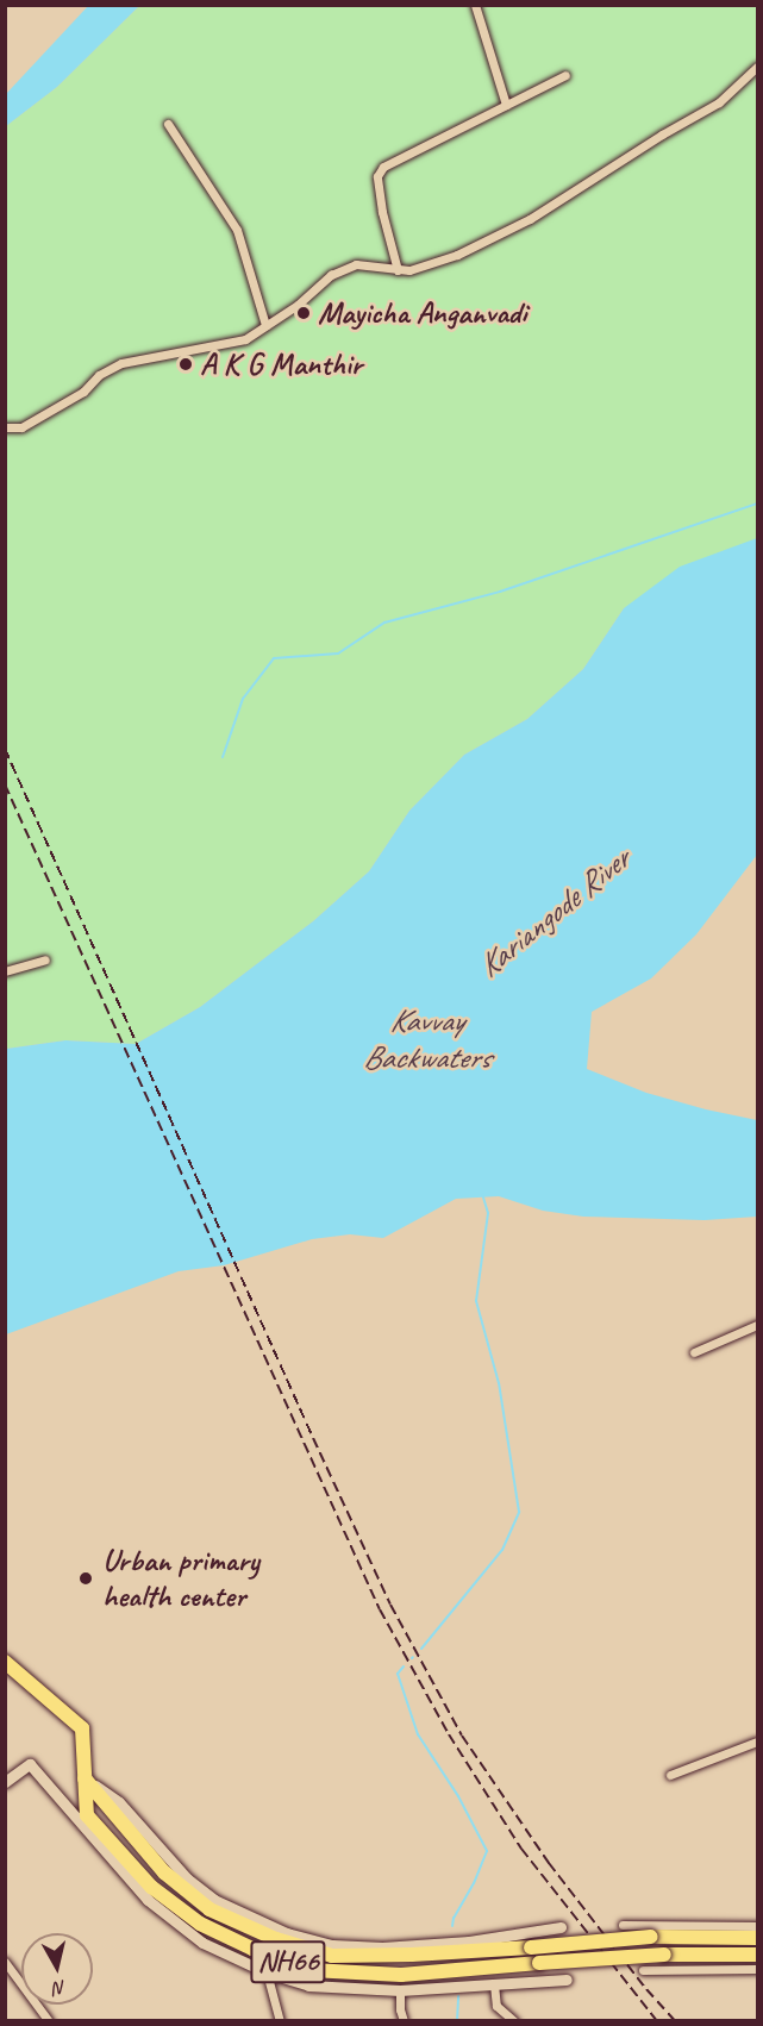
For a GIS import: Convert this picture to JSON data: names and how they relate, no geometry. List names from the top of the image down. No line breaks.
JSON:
{"streets":{"highway":["NH66"]},"water":["Kariangode River","Kavvay Backwaters"],"places":["Mayicha Anganvadi","A K G Manthir","Urban primary health center"],"north":"bottom"}
